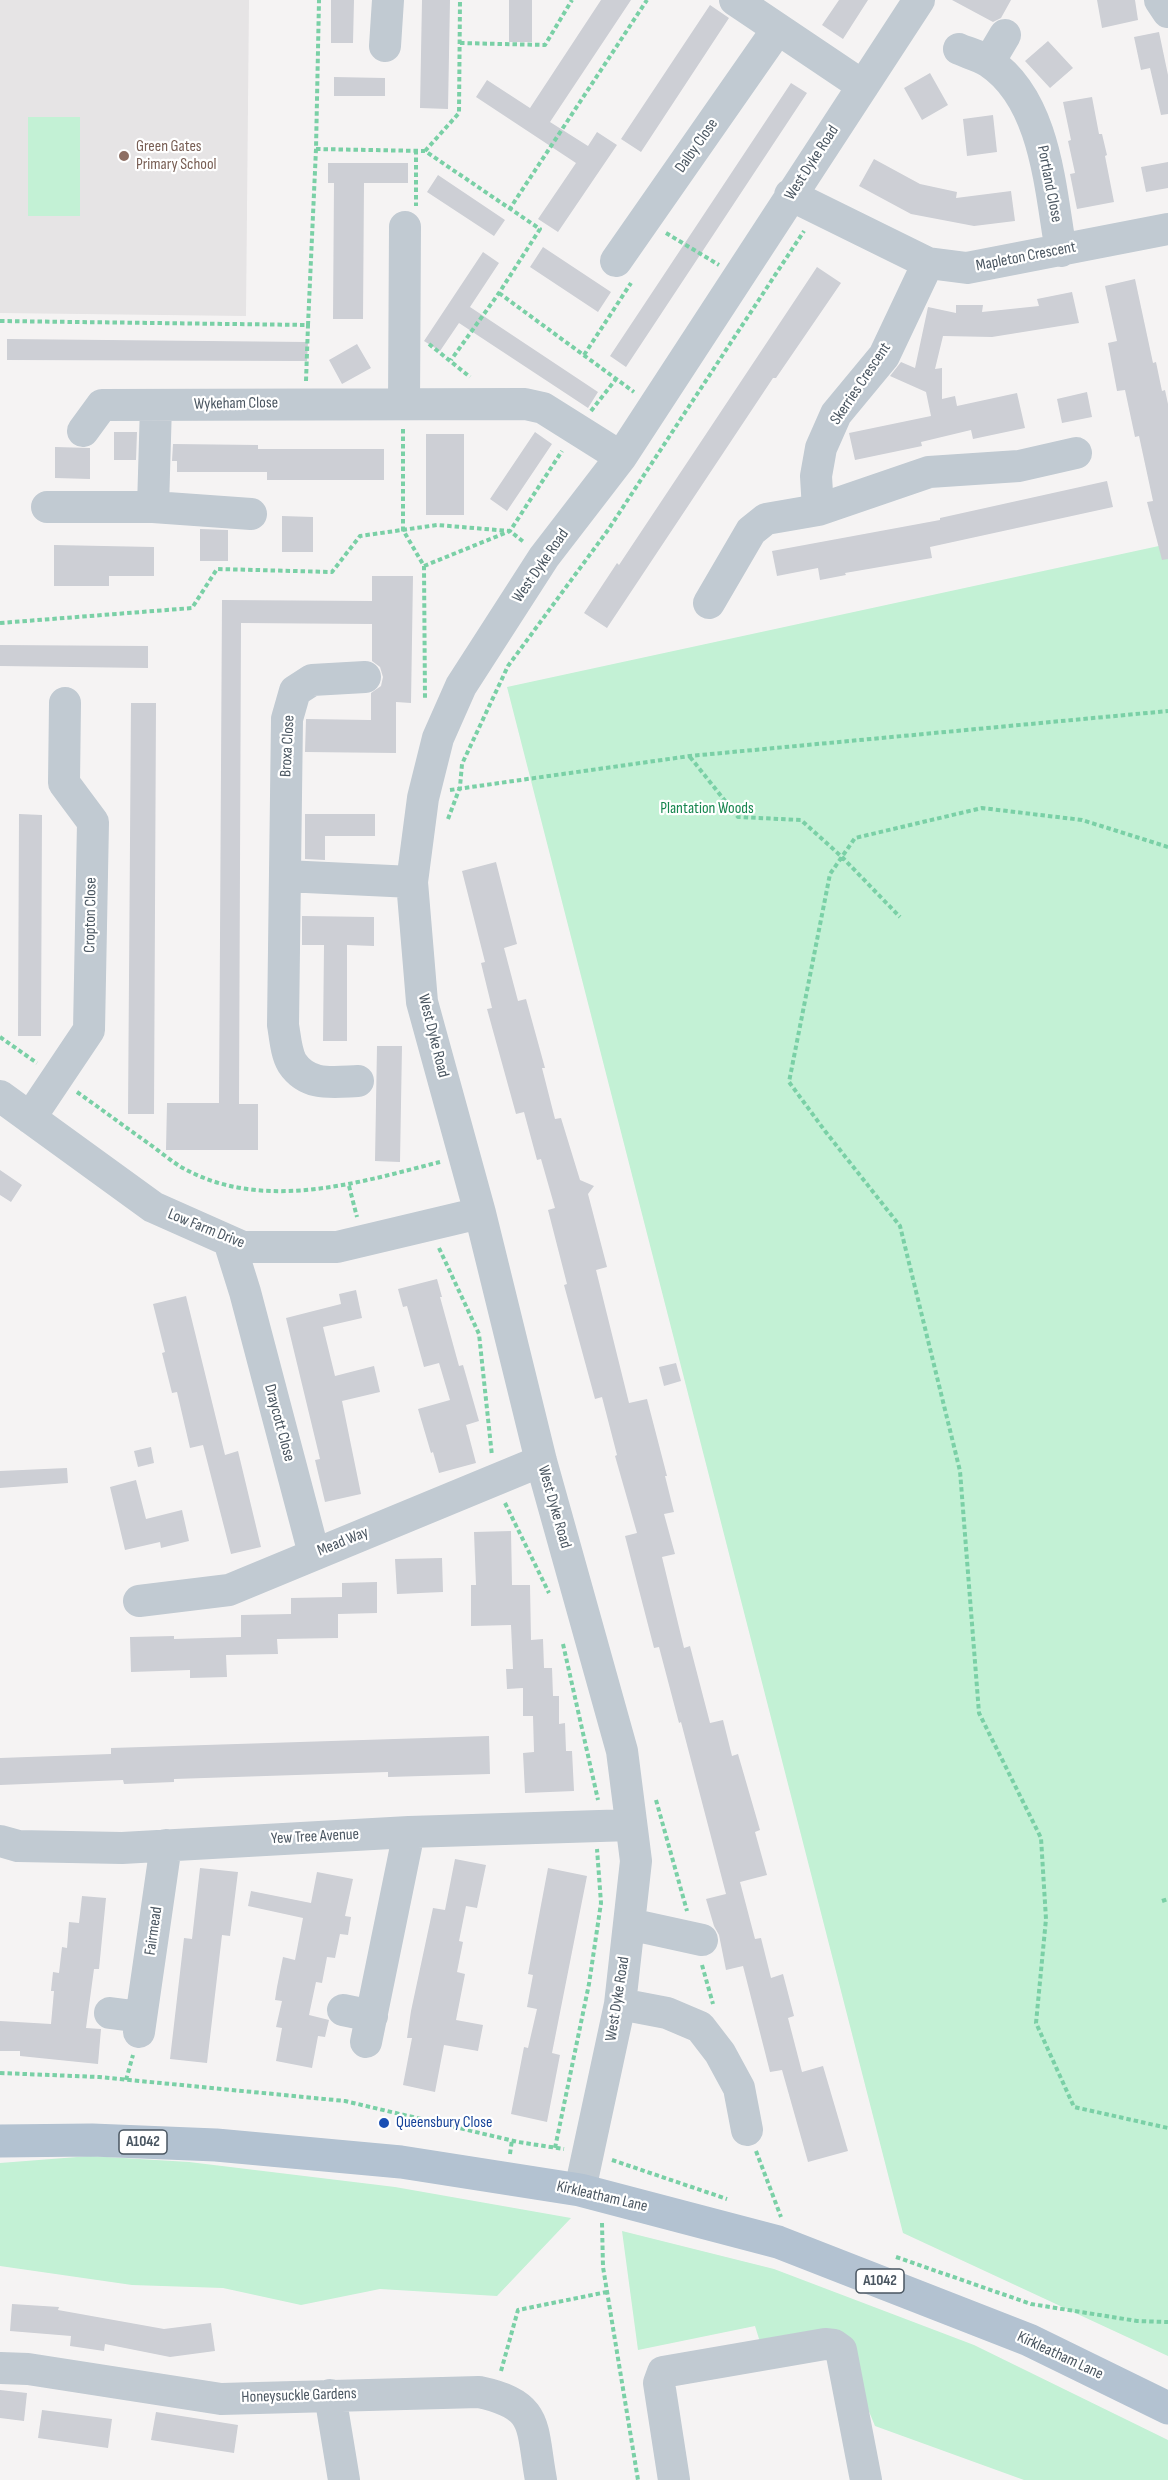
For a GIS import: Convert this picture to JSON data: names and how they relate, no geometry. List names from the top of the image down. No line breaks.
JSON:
{"streets":{"main road":["A1042","Kirkleatham Lane"],"street":["Dalby Close","West Dyke Road","Portland Close","Mapleton Crescent","Skerries Crescent","Wykeham Close","Broxa Close","Cropton Close","Low Farm Drive","Draycott Close","Mead Way","Yew Tree Avenue","Fairmead","Honeysuckle Gardens"]},"crossings":[["West Dyke Road","Mapleton Crescent"],["West Dyke Road","Wykeham Close"],["West Dyke Road","Low Farm Drive"],["West Dyke Road","Mead Way"],["West Dyke Road","Yew Tree Avenue"],["West Dyke Road","Kirkleatham Lane"],["Portland Close","Mapleton Crescent"],["Mapleton Crescent","Skerries Crescent"],["Cropton Close","Low Farm Drive"],["Low Farm Drive","Draycott Close"],["Draycott Close","Mead Way"],["Yew Tree Avenue","Fairmead"]],"parks":["Plantation Woods"],"places":["Green Gates Primary School","Queensbury Close"]}
